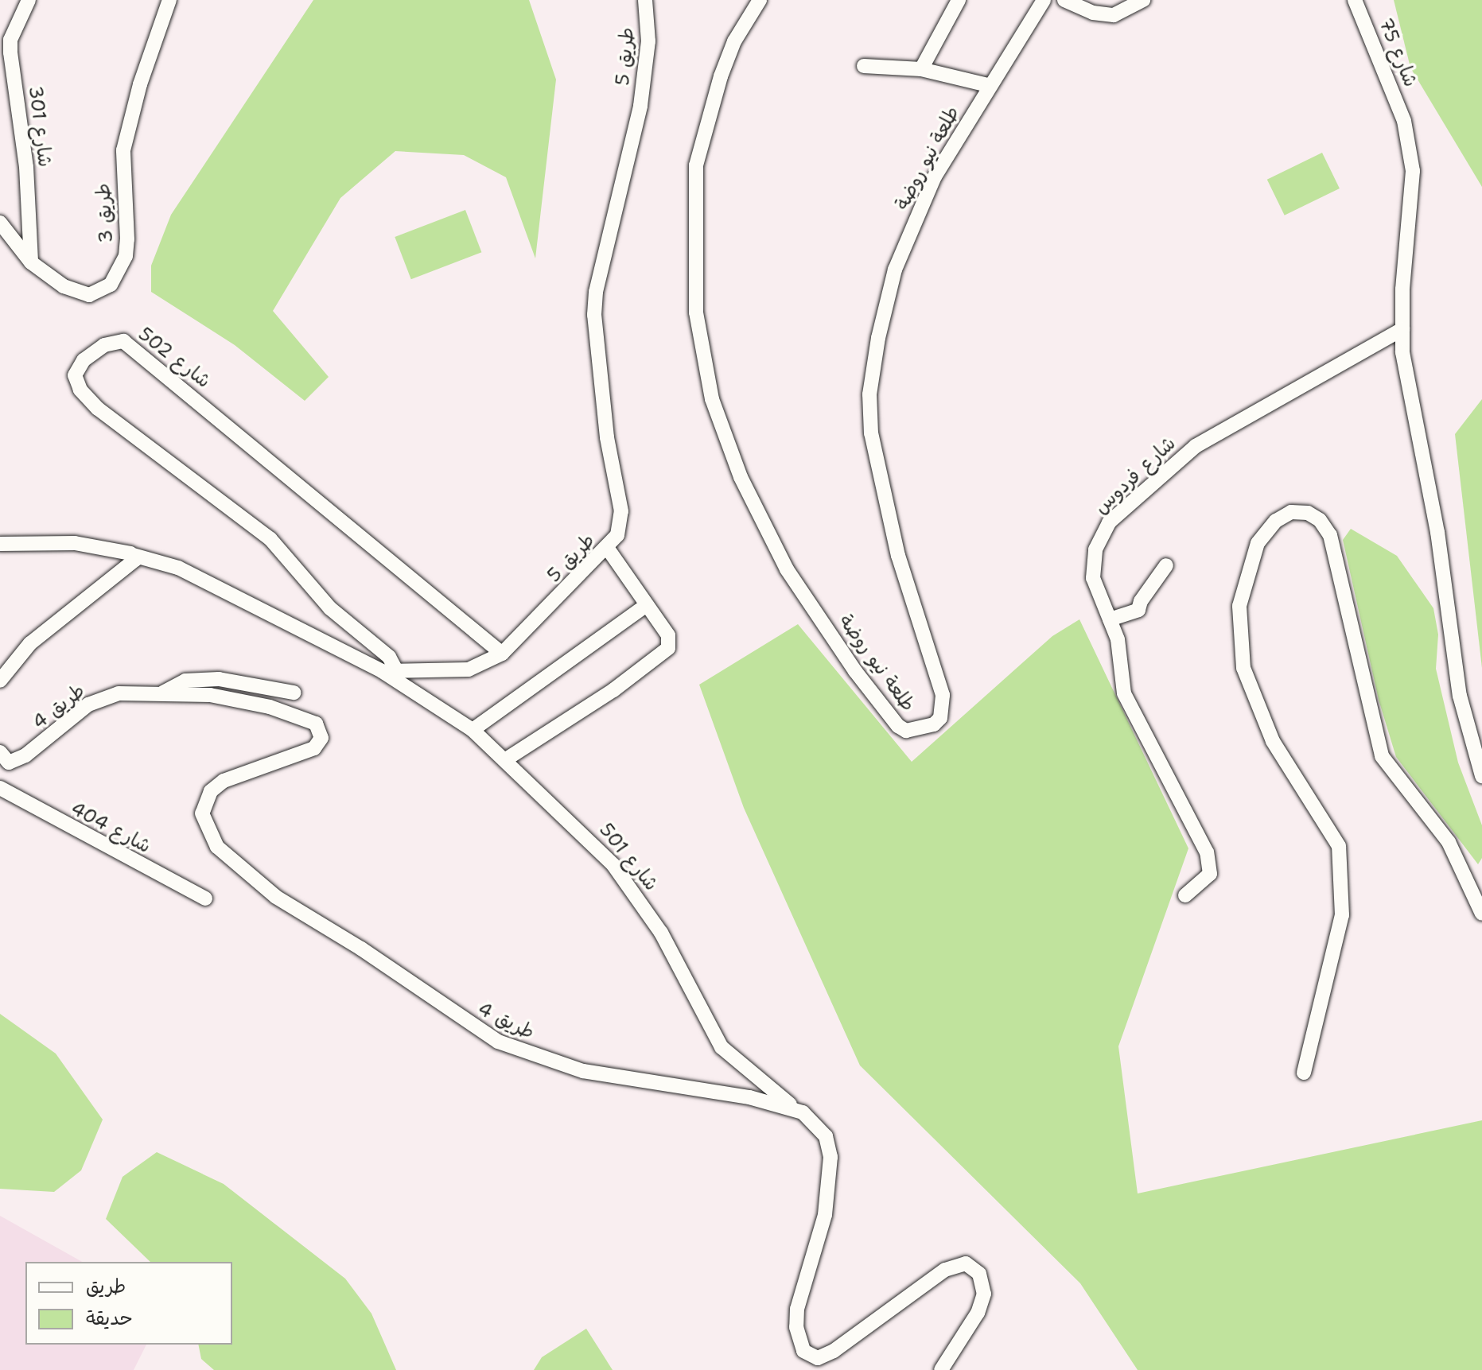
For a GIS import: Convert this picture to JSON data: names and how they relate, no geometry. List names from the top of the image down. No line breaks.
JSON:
{"streets":{"street":["شارع 75","طريق 5","شارع 301","طلعة نيو روضة","طريق 3","شارع 502","شارع فردوس","طريق 4","شارع 404","شارع 501"]},"crossings":[["شارع 75","شارع فردوس"],["طريق 5","شارع 502"],["طريق 5","شارع 501"],["شارع 301","طريق 3"],["شارع 502","شارع 501"],["طريق 4","شارع 501"]],"legend":["طريق","حديقة"]}
